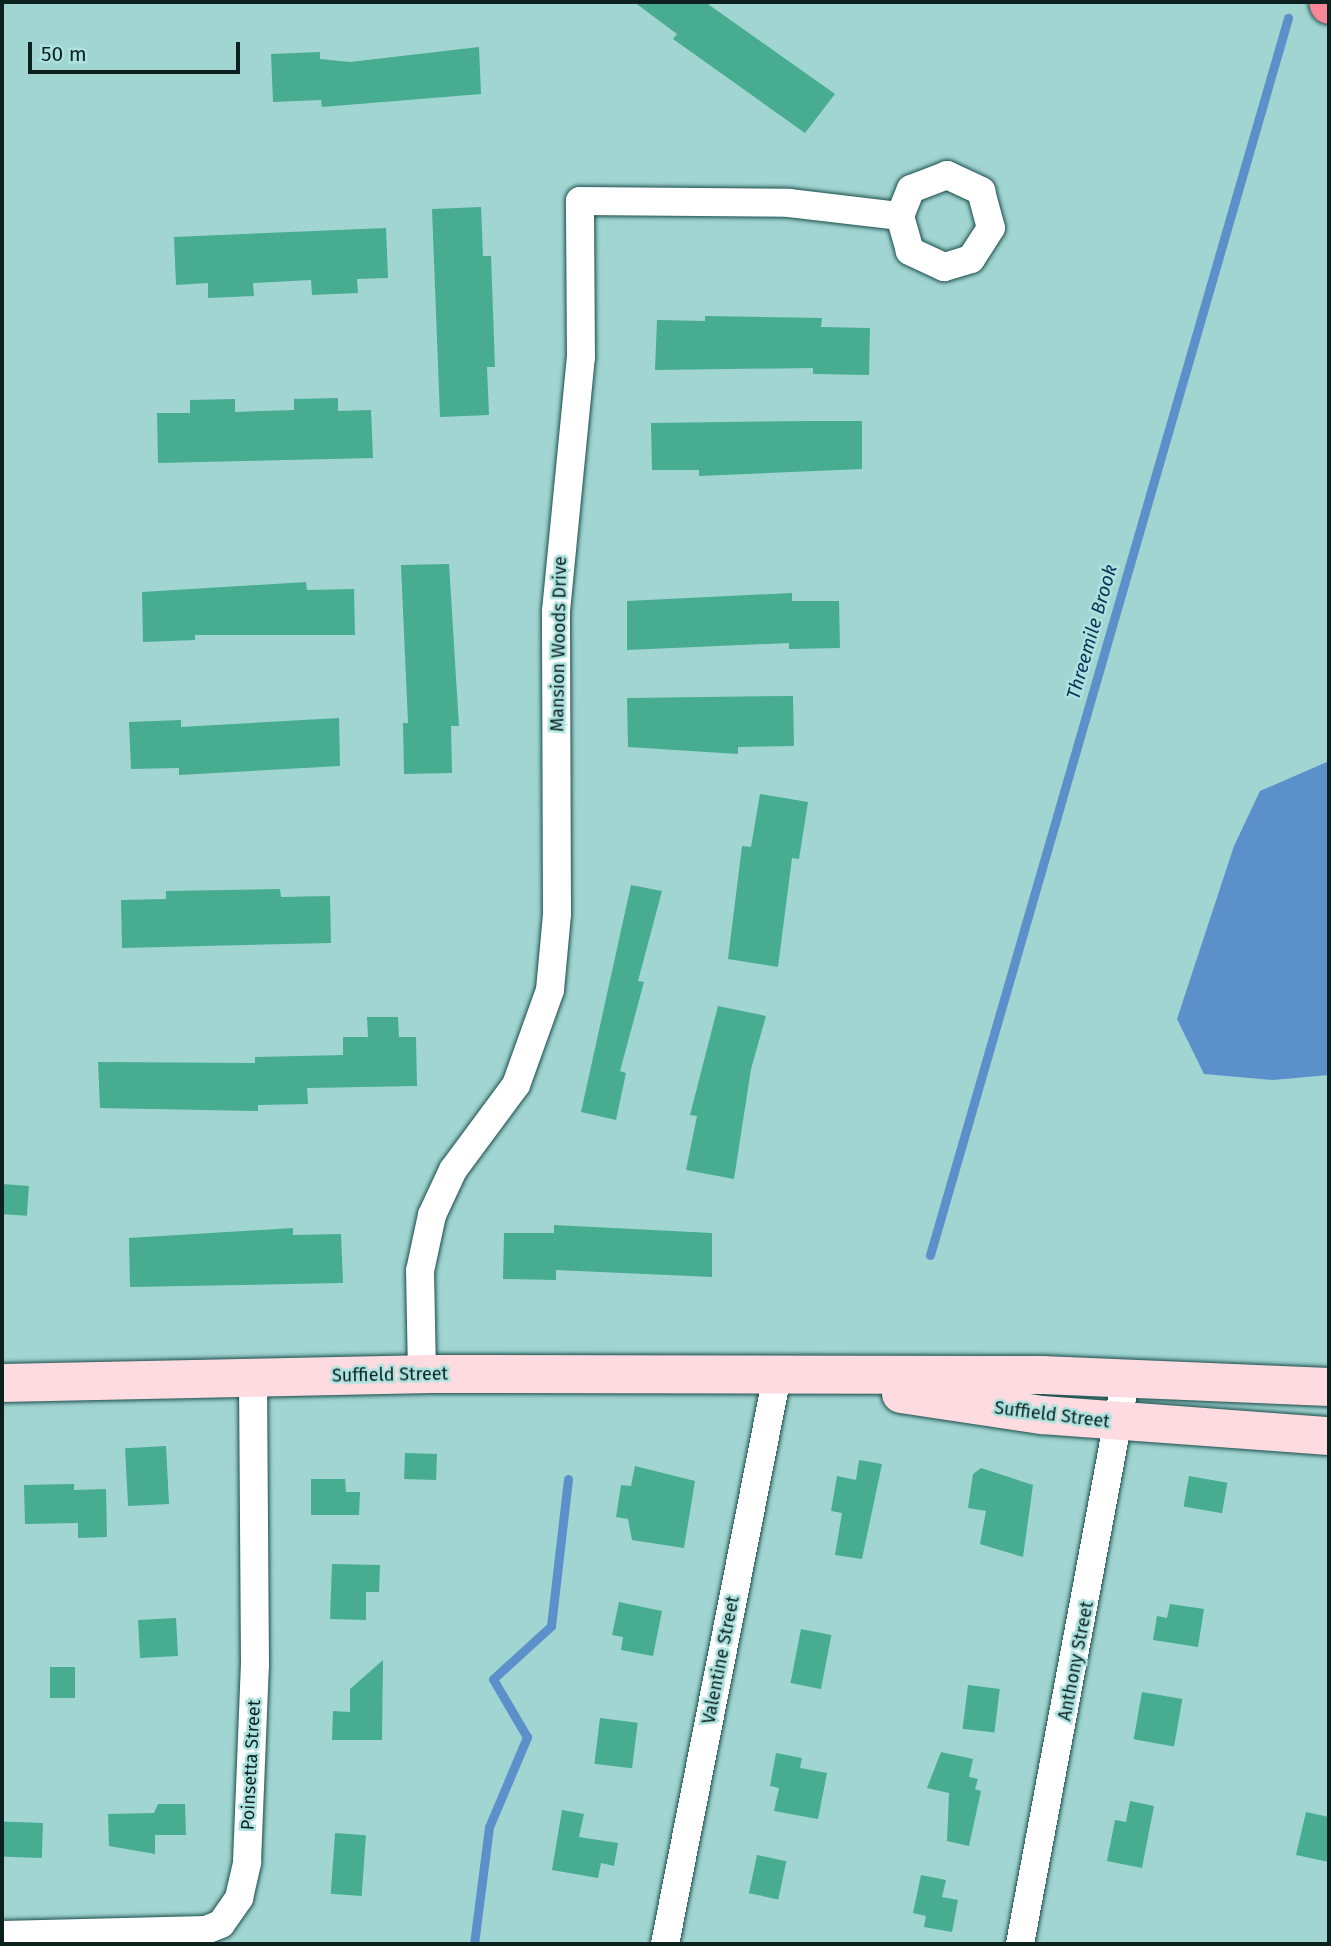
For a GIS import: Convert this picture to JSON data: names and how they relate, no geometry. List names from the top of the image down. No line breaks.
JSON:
{"streets":{"main road":["Suffield Street"],"street":["Mansion Woods Drive","Valentine Street","Anthony Street","Poinsetta Street"]},"crossings":[["Mansion Woods Drive","Suffield Street"],["Suffield Street","Valentine Street"],["Suffield Street","Anthony Street"],["Suffield Street","Poinsetta Street"]],"water":["Threemile Brook"],"scale_bar":"50 m"}
